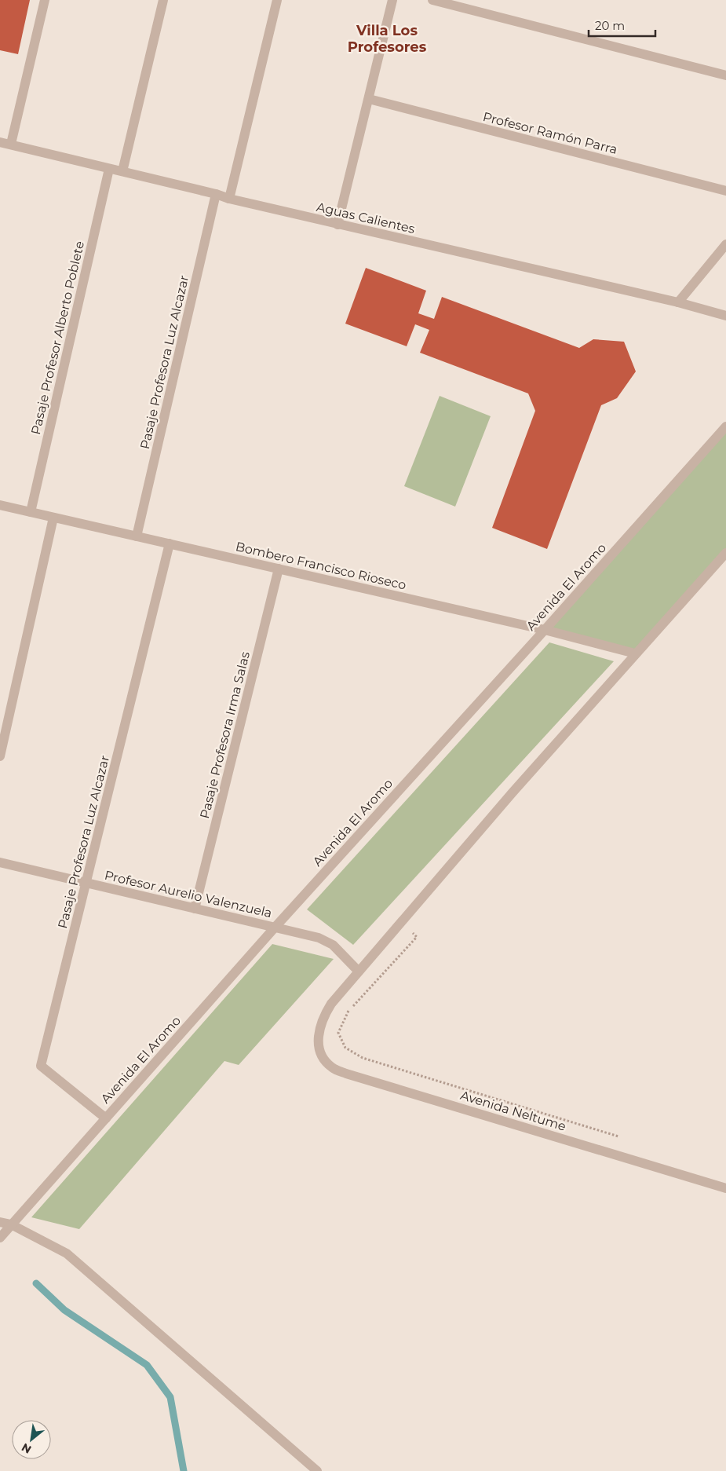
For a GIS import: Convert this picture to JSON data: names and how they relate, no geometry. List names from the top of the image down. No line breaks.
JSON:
{"streets":{"street":["Profesor Ramón Parra","Aguas Calientes","Pasaje Profesor Alberto Poblete","Pasaje Profesora Luz Alcazar","Bombero Francisco Rioseco","Avenida El Aromo","Pasaje Profesora Irma Salas","Profesor Aurelio Valenzuela","Avenida Neltume"]},"crossings":[["Aguas Calientes","Pasaje Profesor Alberto Poblete"],["Aguas Calientes","Pasaje Profesora Luz Alcazar"],["Pasaje Profesor Alberto Poblete","Bombero Francisco Rioseco"],["Pasaje Profesora Luz Alcazar","Bombero Francisco Rioseco"],["Pasaje Profesora Luz Alcazar","Avenida El Aromo"],["Pasaje Profesora Luz Alcazar","Profesor Aurelio Valenzuela"],["Bombero Francisco Rioseco","Avenida El Aromo"],["Bombero Francisco Rioseco","Pasaje Profesora Irma Salas"],["Avenida El Aromo","Profesor Aurelio Valenzuela"],["Pasaje Profesora Irma Salas","Profesor Aurelio Valenzuela"],["Profesor Aurelio Valenzuela","Avenida Neltume"]],"districts":["Villa Los Profesores"],"scale_bar":"20 m","north":"bottom left"}
